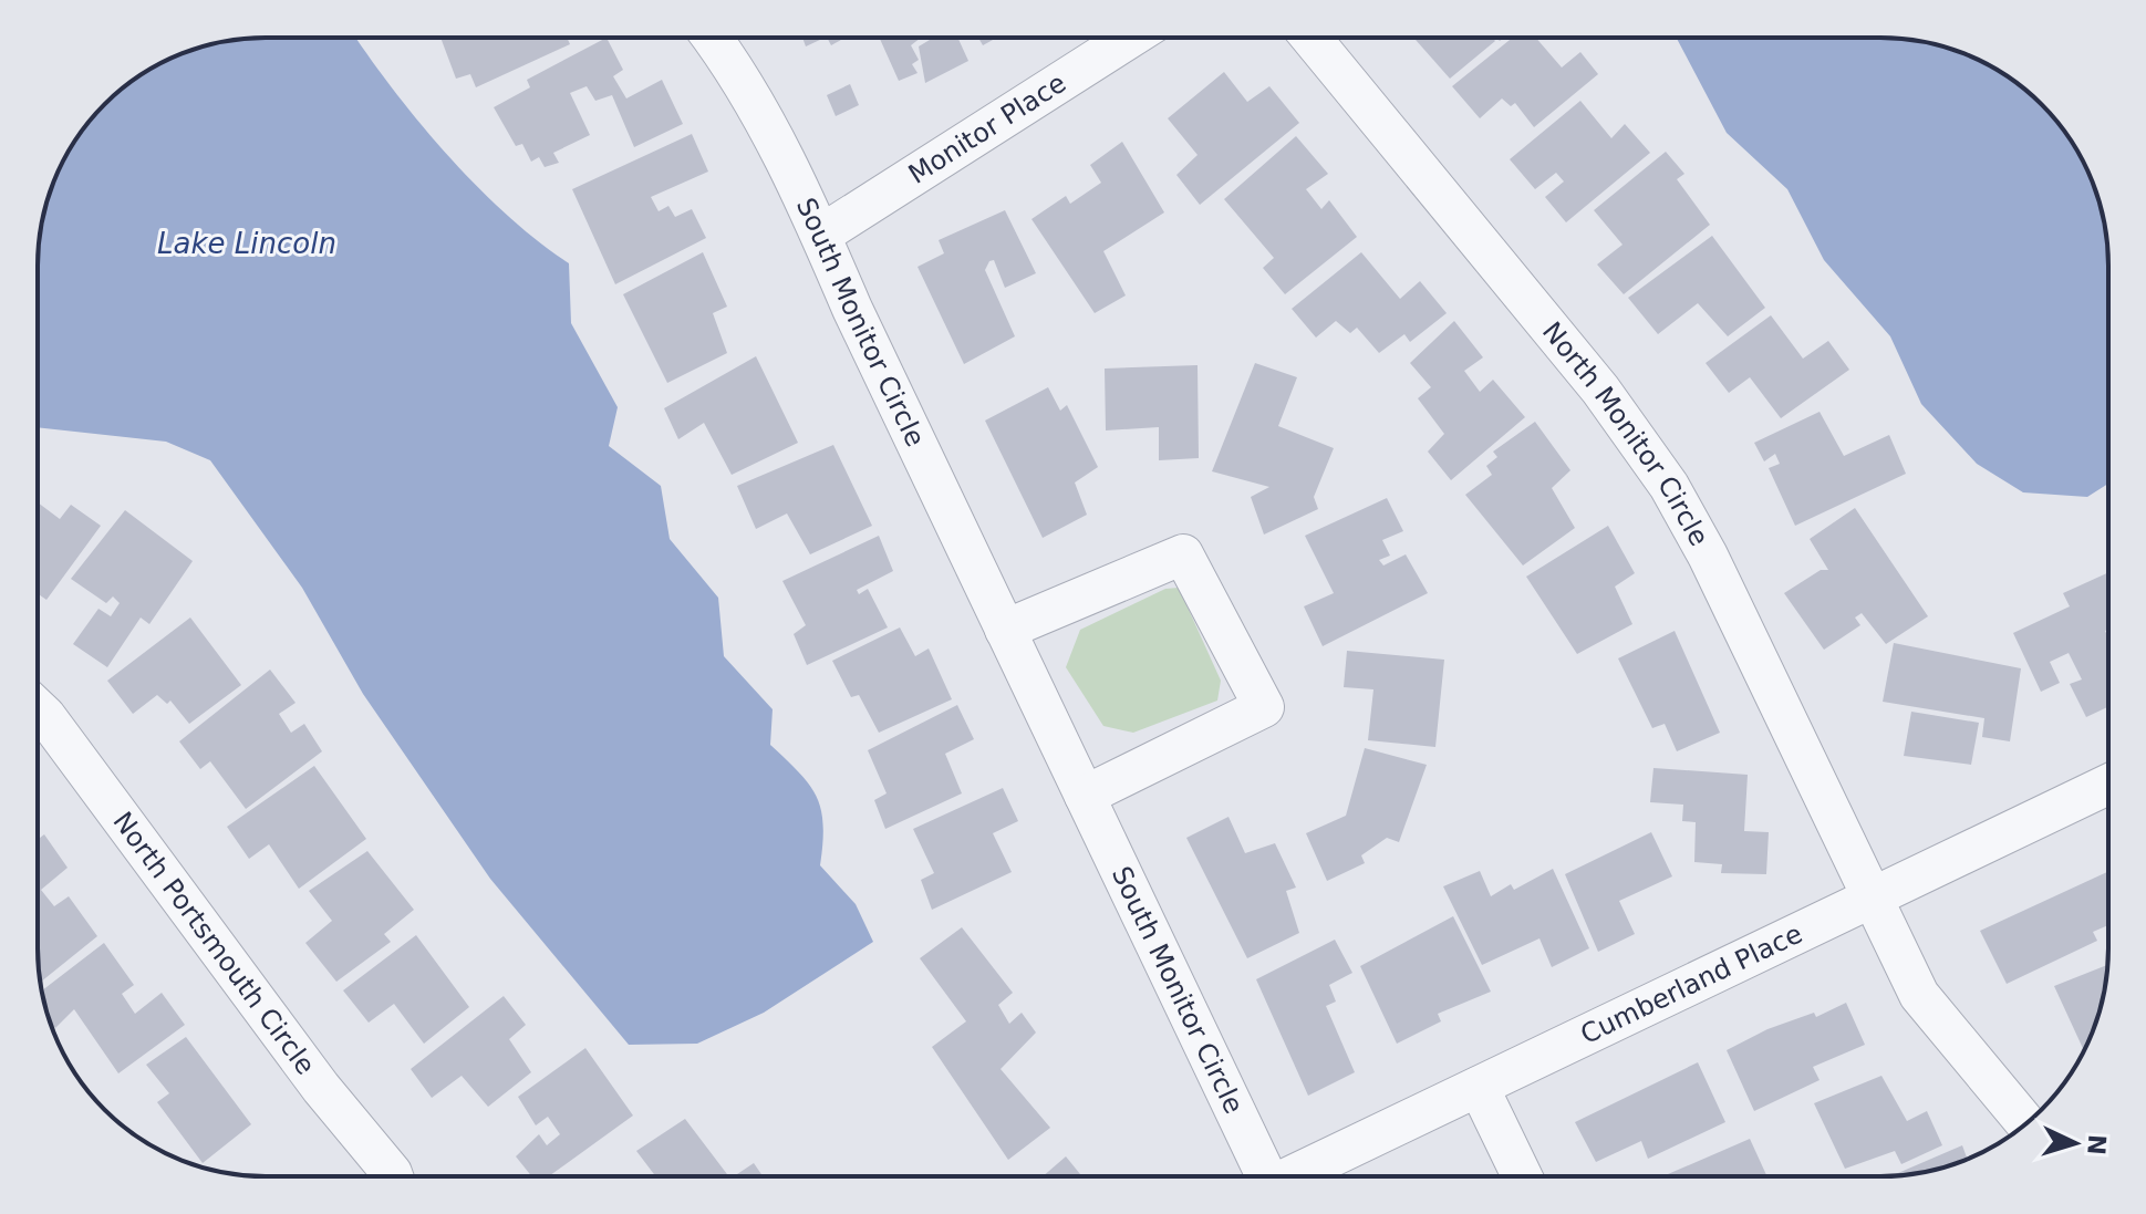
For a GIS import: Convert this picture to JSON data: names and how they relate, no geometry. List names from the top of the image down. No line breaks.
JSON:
{"streets":{"street":["Monitor Place","South Monitor Circle","North Monitor Circle","North Portsmouth Circle","Cumberland Place"]},"crossings":[["Monitor Place","South Monitor Circle"],["North Monitor Circle","Cumberland Place"]],"water":["Lake Lincoln"],"north":"right"}
